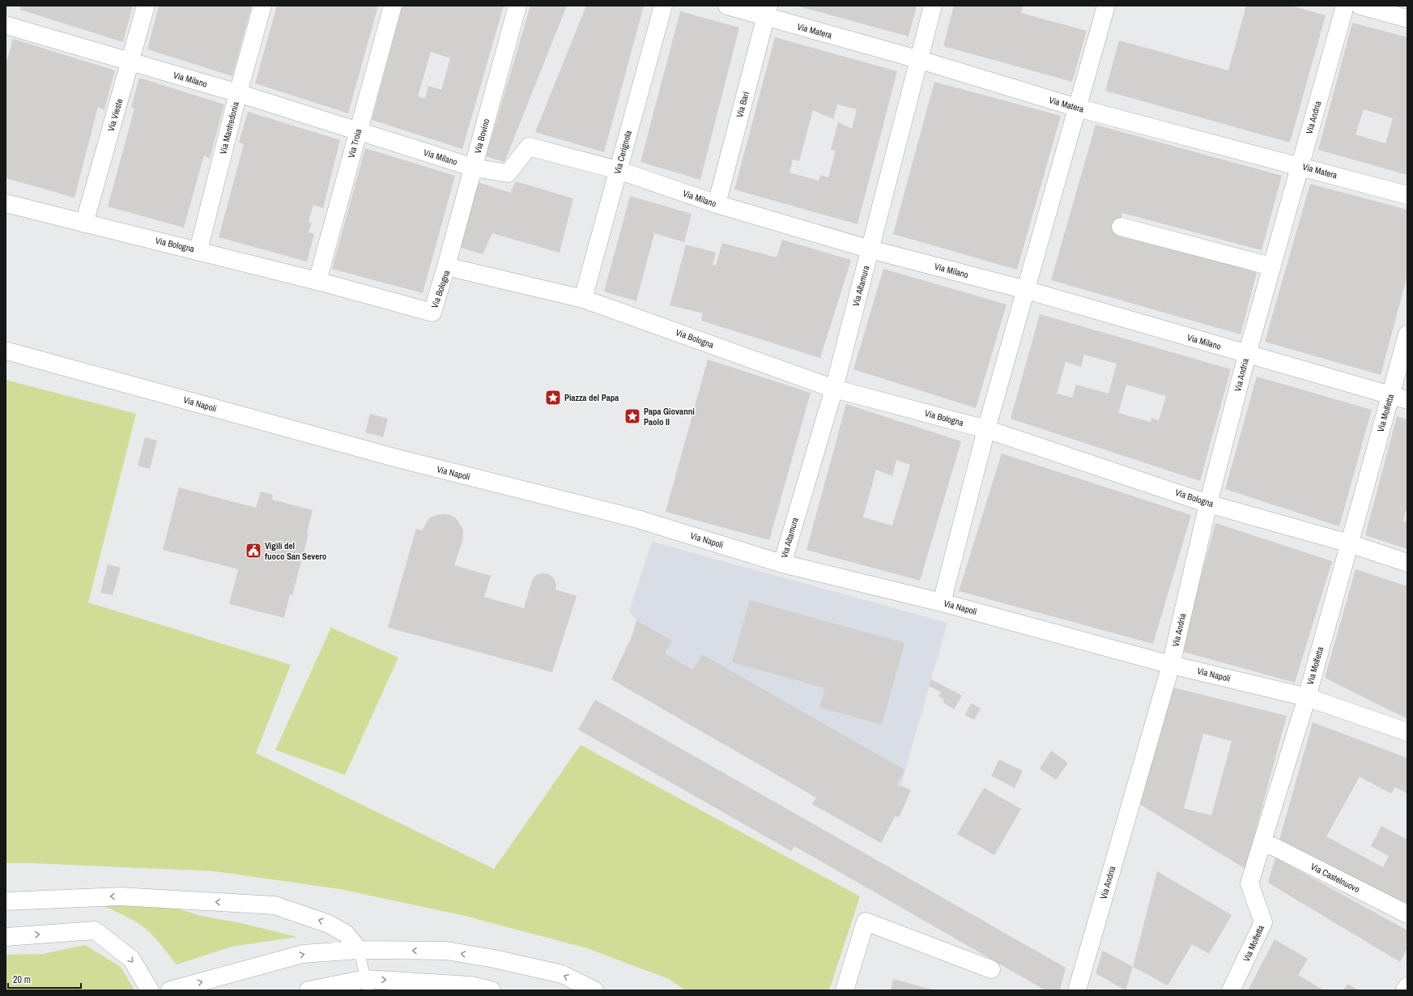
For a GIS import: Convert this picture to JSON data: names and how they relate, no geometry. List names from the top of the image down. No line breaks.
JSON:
{"streets":{"street":["Via Matera","Via Milano","Via Bari","Via Vieste","Via Andria","Via Manfredonia","Via Bovino","Via Troia","Via Cerignola","Via Bologna","Via Altamura","Via Napoli","Via Molfetta","Via Castelnuovo"]},"crossings":[["Via Matera","Via Bari"],["Via Matera","Via Andria"],["Via Matera","Via Altamura"],["Via Milano","Via Bari"],["Via Milano","Via Vieste"],["Via Milano","Via Andria"],["Via Milano","Via Manfredonia"],["Via Milano","Via Bovino"],["Via Milano","Via Troia"],["Via Milano","Via Cerignola"],["Via Milano","Via Altamura"],["Via Milano","Via Molfetta"],["Via Vieste","Via Bologna"],["Via Andria","Via Bologna"],["Via Andria","Via Napoli"],["Via Manfredonia","Via Bologna"],["Via Bovino","Via Bologna"],["Via Troia","Via Bologna"],["Via Cerignola","Via Bologna"],["Via Bologna","Via Altamura"],["Via Bologna","Via Molfetta"],["Via Altamura","Via Napoli"],["Via Napoli","Via Molfetta"],["Via Molfetta","Via Castelnuovo"]],"places":{"place":["Piazza del Papa","Papa Giovanni Paolo II"],"public building":["Vigili del fuoco San Severo"]},"scale_bar":"20 m"}
